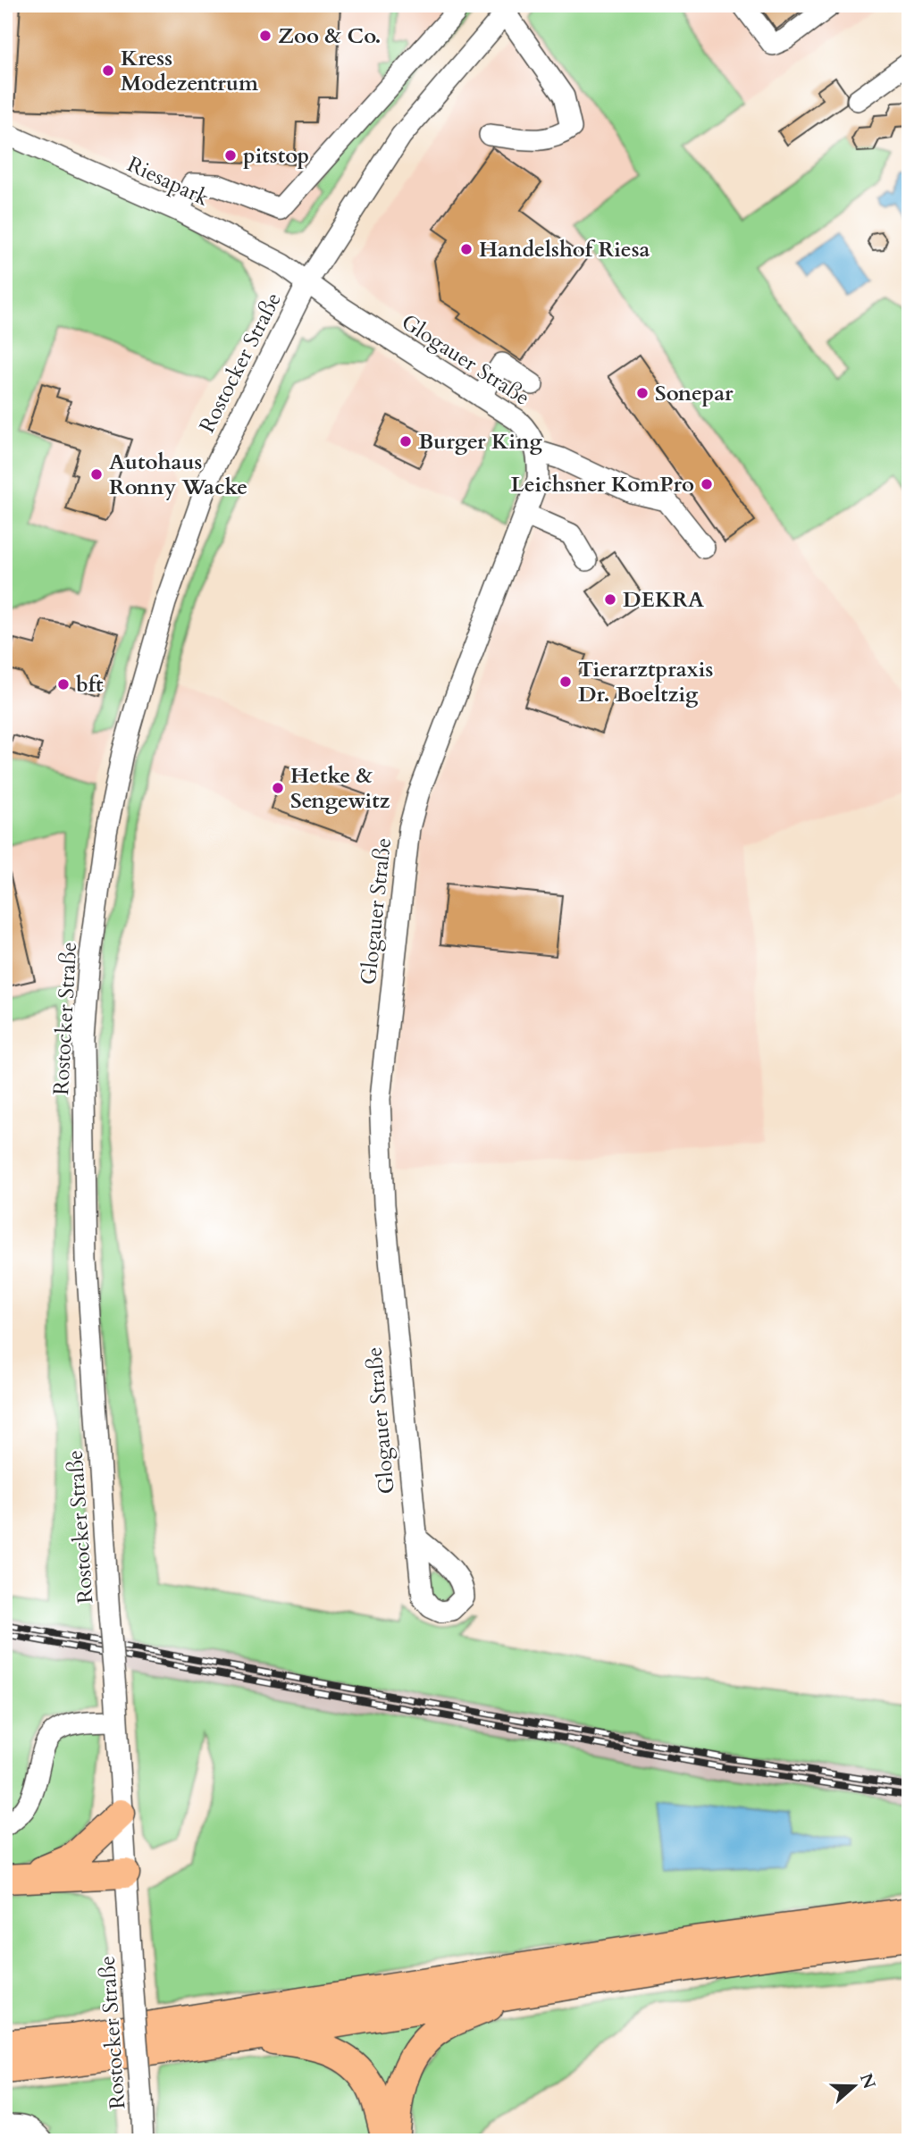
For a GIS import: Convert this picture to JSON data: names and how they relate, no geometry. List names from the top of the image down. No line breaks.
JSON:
{"streets":{"street":["Riesapark","Glogauer Straße","Rostocker Straße"]},"crossings":[["Riesapark","Glogauer Straße"],["Riesapark","Rostocker Straße"],["Glogauer Straße","Rostocker Straße"]],"places":["Zoo & Co.","Kress Modezentrum","pitstop","Handelshof Riesa","Sonepar","Burger King","Autohaus Ronny Wacke","Leichsner KomPro","DEKRA","Tierarztpraxis Dr. Boeltzig","bft","Hetke & Sengewitz"],"north":"right"}
